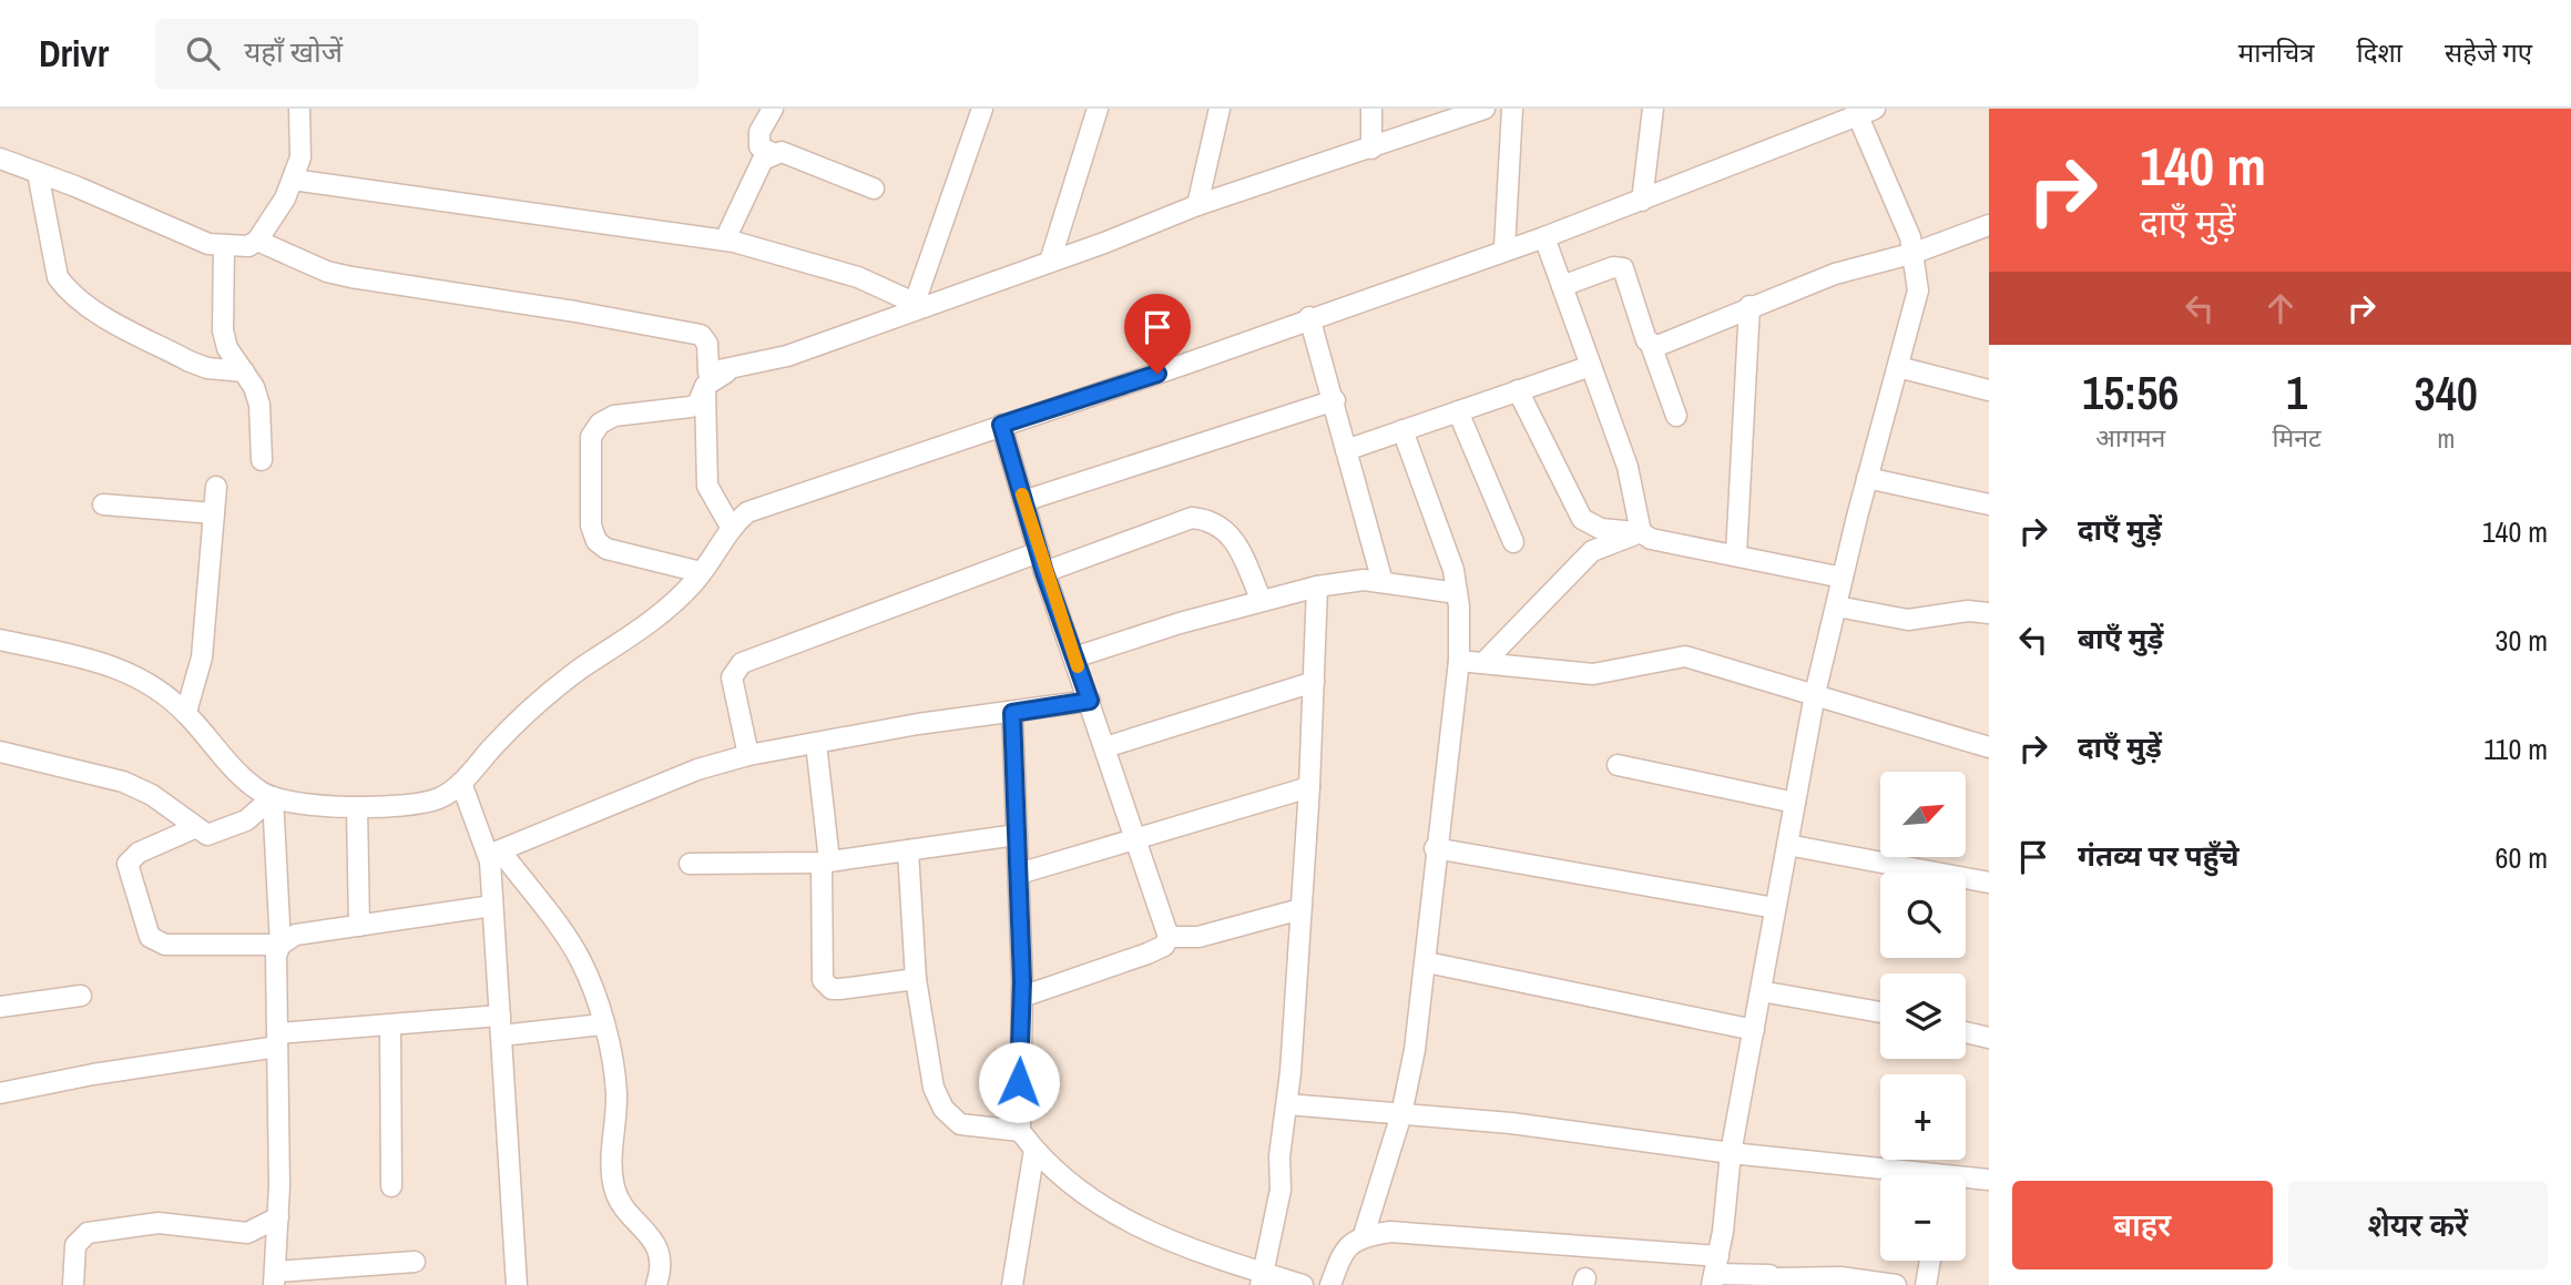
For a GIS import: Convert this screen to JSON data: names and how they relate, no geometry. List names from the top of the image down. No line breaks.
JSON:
{"north":"top right","page":{"header":"Drivr","search":"यहाँ खोजें","nav":["मानचित्र","दिशा","सहेजे गए"],"turn":["140 m","दाएँ मुड़ें"],"eta":["15:56","आगमन","1","मिनट","340","m"],"list":[{"name":"दाएँ मुड़ें","value":"140 m"},{"name":"बाएँ मुड़ें","value":"30 m"},{"name":"दाएँ मुड़ें","value":"110 m"},{"name":"गंतव्य पर पहुँचे","value":"60 m"}],"map_buttons":["+","−"],"buttons":["बाहर","शेयर करें"]}}
